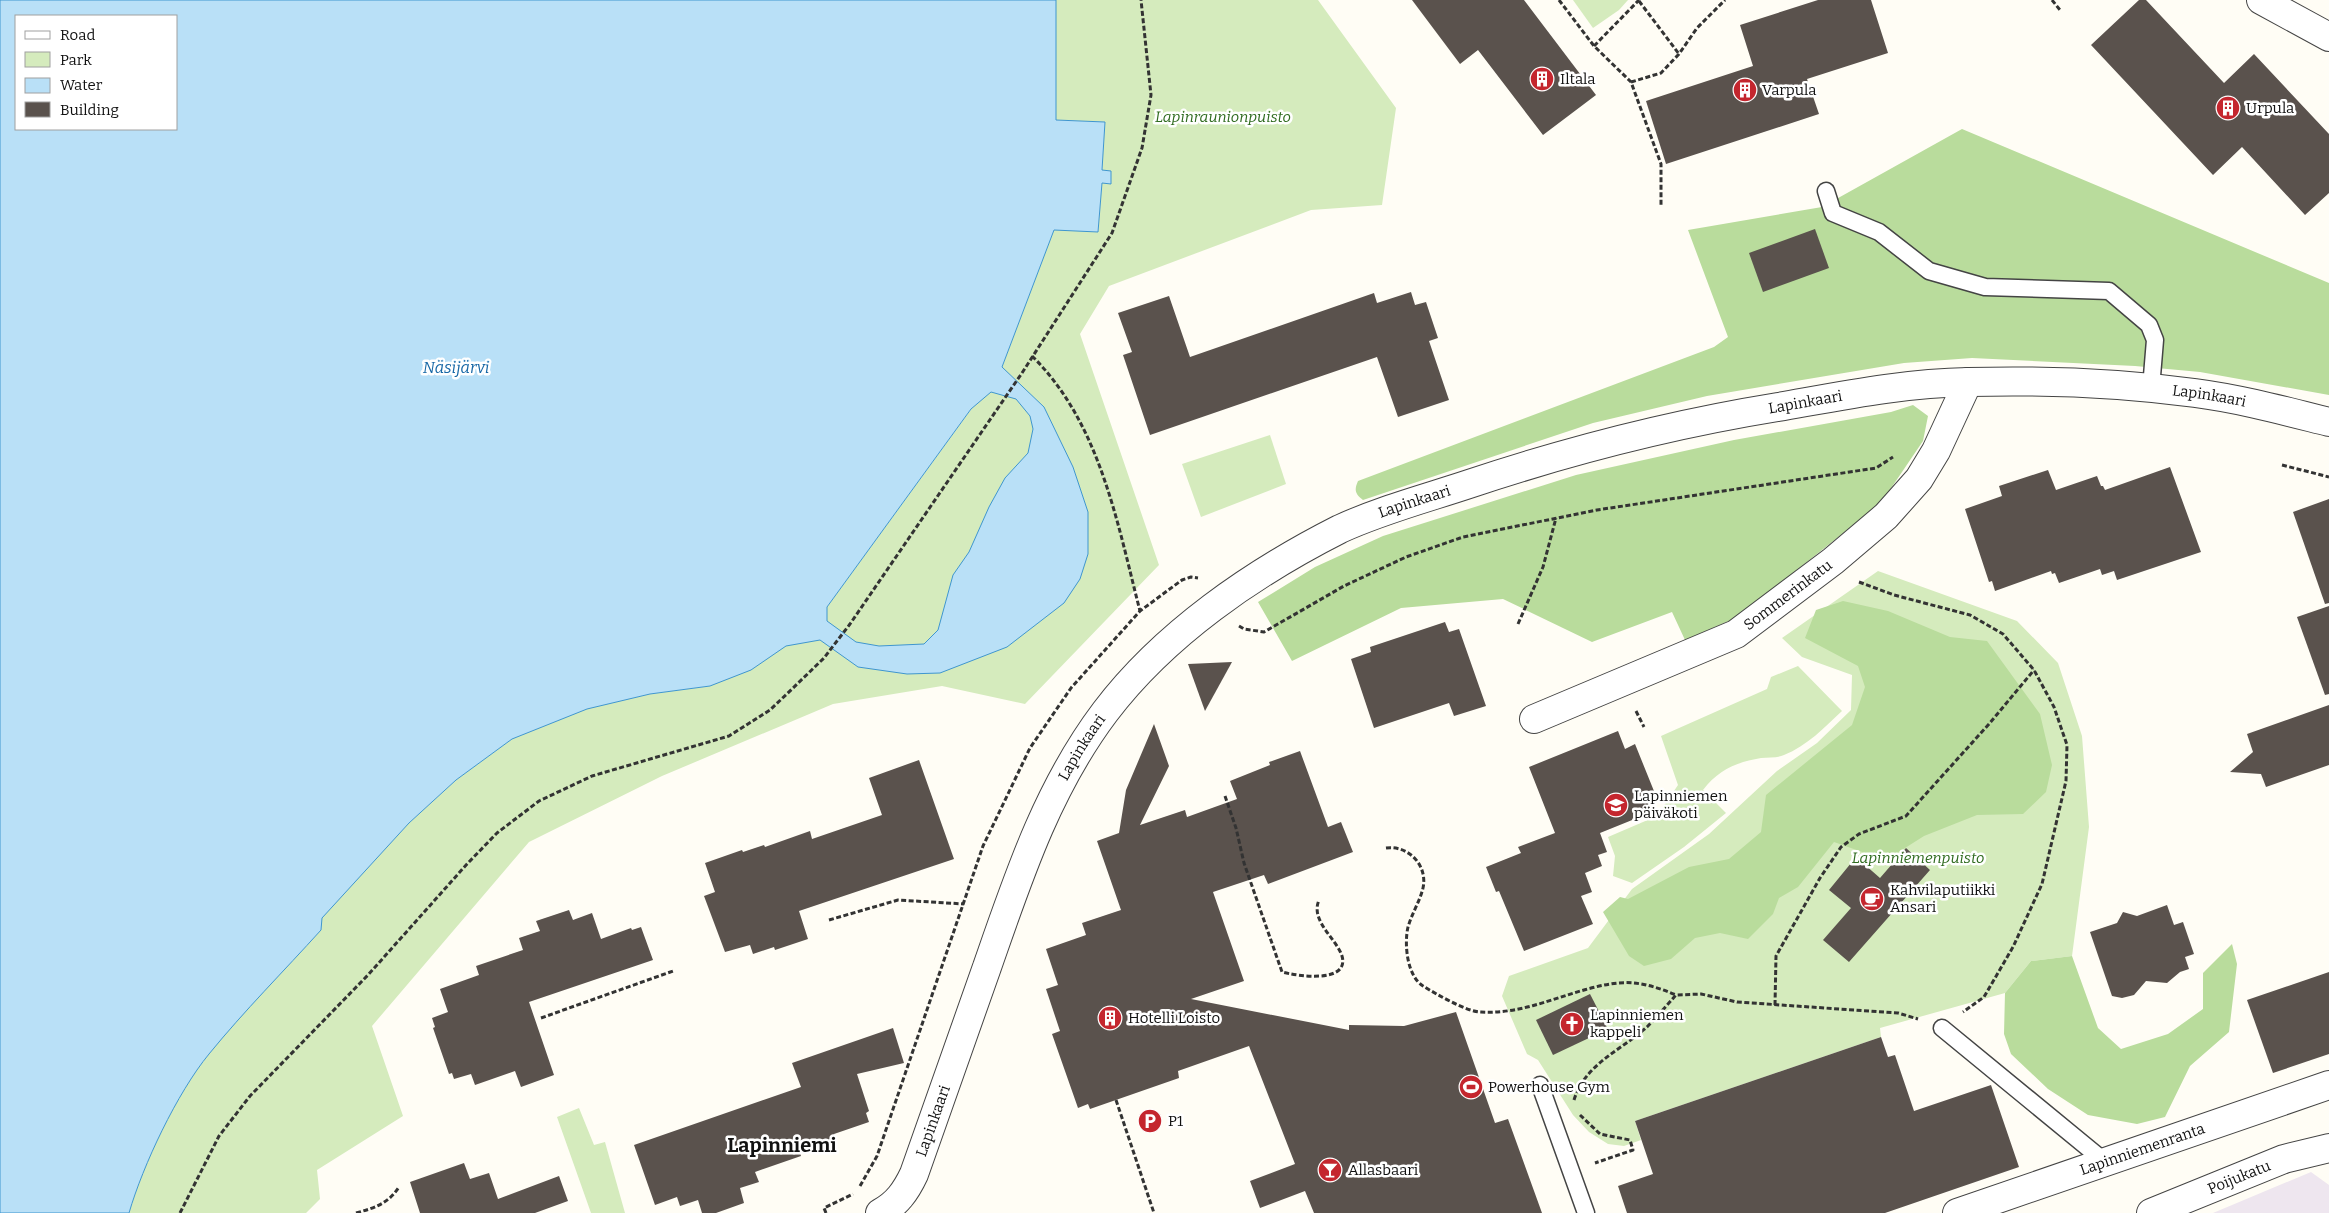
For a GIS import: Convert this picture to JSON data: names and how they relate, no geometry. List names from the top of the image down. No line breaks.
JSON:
{"streets":{"street":["Lapinkaari","Sommerinkatu","Lapinniemenranta","Poijukatu"]},"crossings":[["Lapinkaari","Sommerinkatu"]],"districts":["Lapinniemi"],"water":["Näsijärvi"],"parks":["Lapinraunionpuisto","Lapinniemenpuisto"],"places":{"building":["Iltala","Varpula","Urpula","Hotelli Loisto"],"school or university":["Lapinniemen päiväkoti"],"cafe":["Kahvilaputiikki Ansari"],"church":["Lapinniemen kappeli"],"sports":["Powerhouse Gym"],"parking":["P1"],"bar":["Allasbaari"]},"legend":["Road","Park","Water","Building"]}
